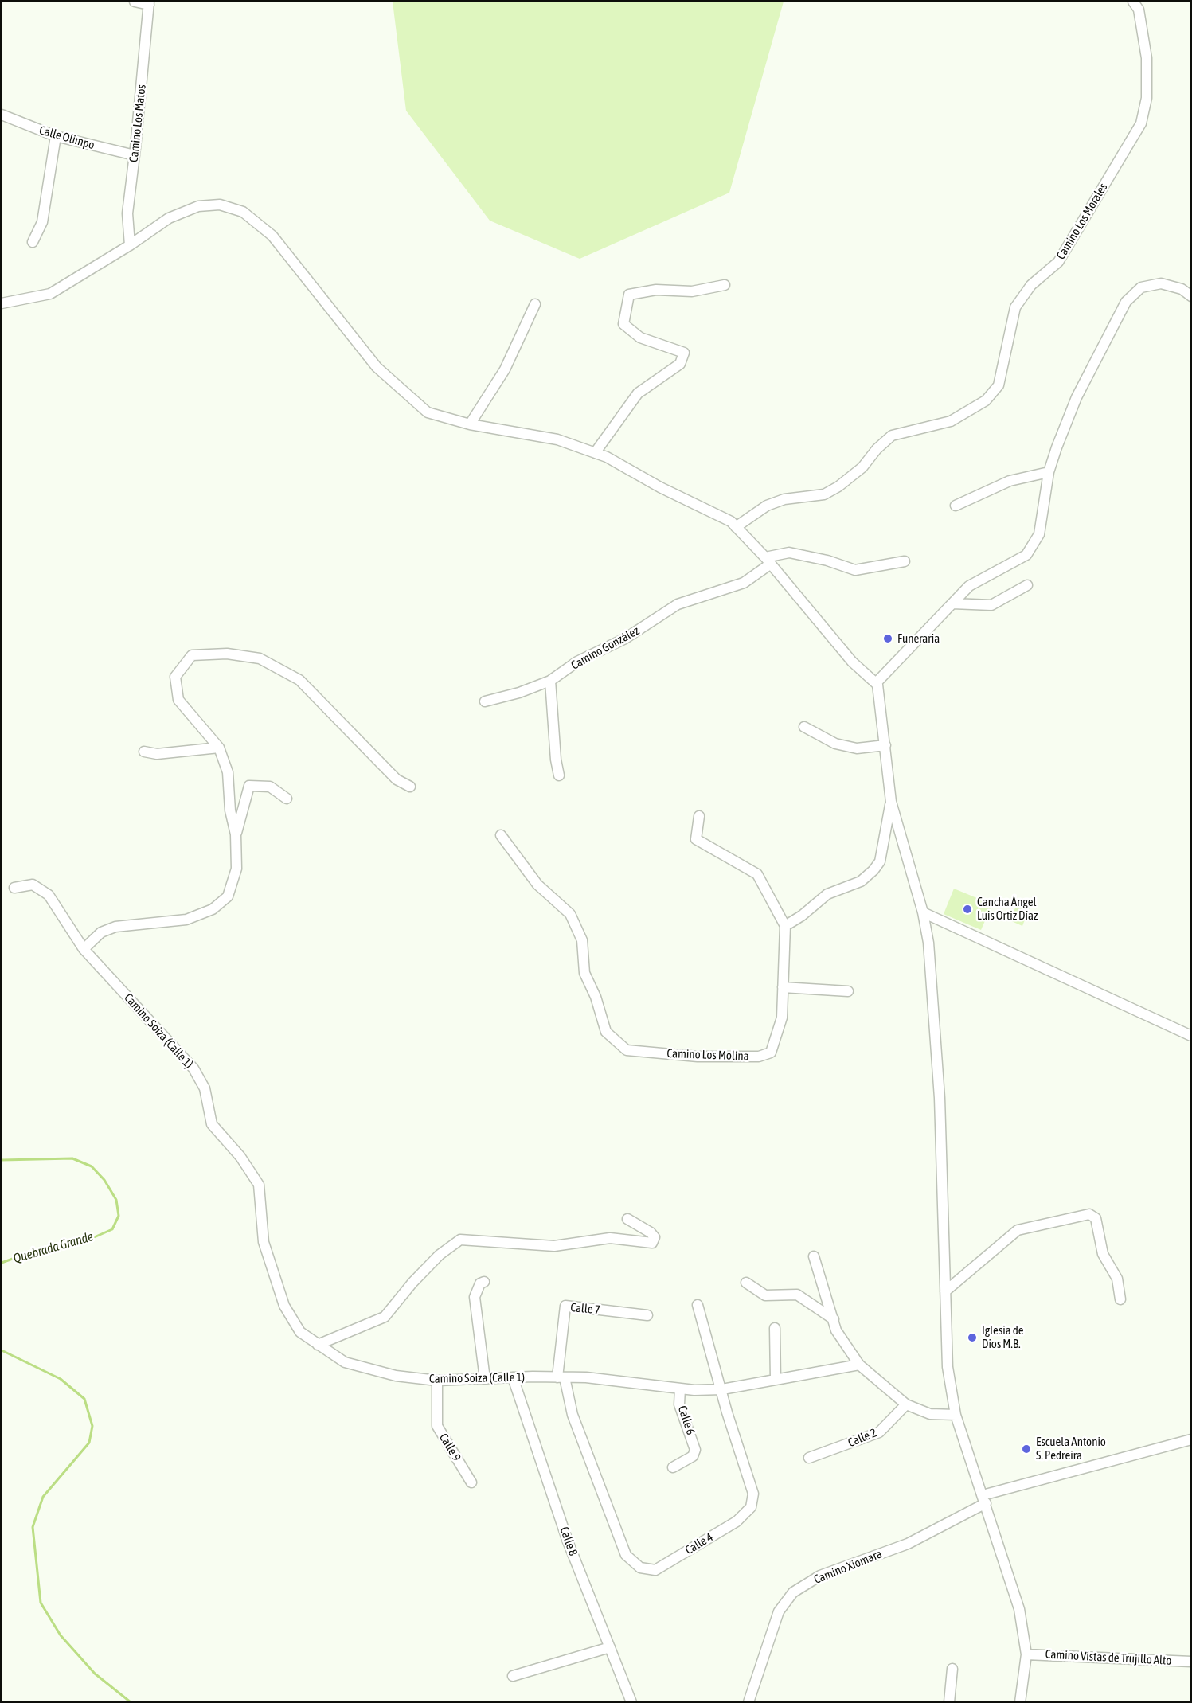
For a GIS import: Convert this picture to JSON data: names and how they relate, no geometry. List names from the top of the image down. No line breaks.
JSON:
{"streets":{"street":["Camino Los Matos","Calle Olimpo","Camino Los Morales","Camino González","Camino Soiza (Calle 1)","Camino Los Molina","Calle 7","Calle 6","Calle 2","Calle 9","Calle 8","Calle 4","Camino Xiomara","Camino Vistas de Trujillo Alto"]},"crossings":[["Camino Los Matos","Calle Olimpo"],["Camino Soiza (Calle 1)","Calle 7"],["Camino Soiza (Calle 1)","Calle 6"],["Camino Soiza (Calle 1)","Calle 9"],["Camino Soiza (Calle 1)","Calle 8"],["Camino Soiza (Calle 1)","Calle 4"],["Calle 7","Calle 4"]],"water":["Quebrada Grande"],"places":["Funeraria","Cancha Ángel Luis Ortiz Díaz","Iglesia de Dios M.B.","Escuela Antonio S. Pedreira"]}
